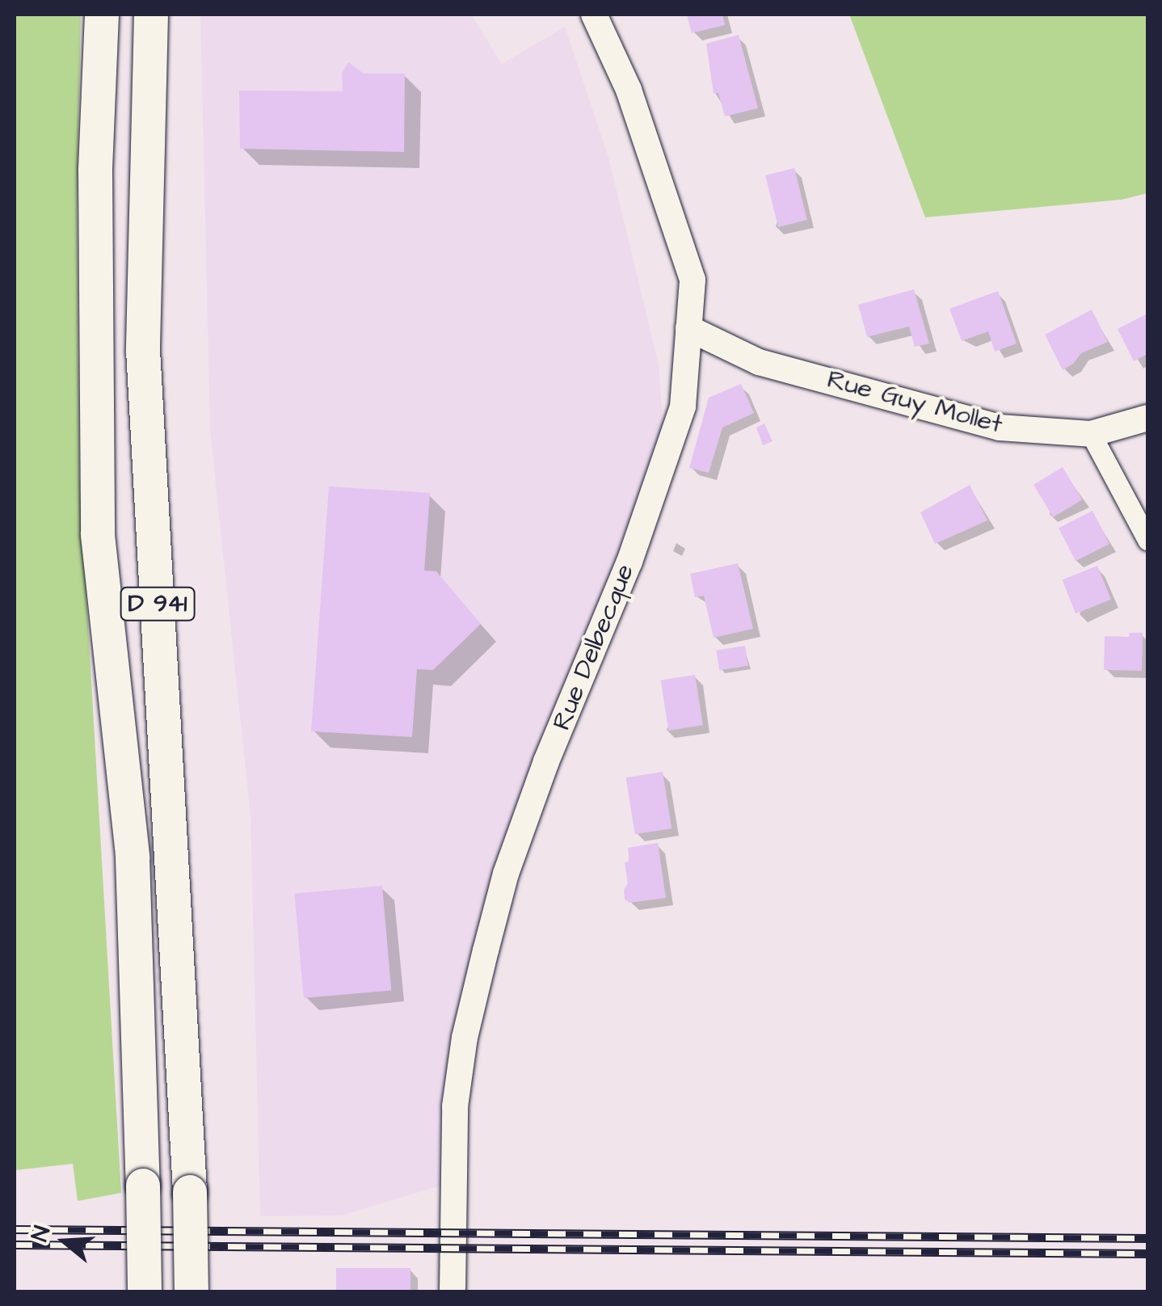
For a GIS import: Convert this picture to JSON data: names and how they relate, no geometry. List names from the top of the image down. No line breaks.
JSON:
{"streets":{"highway":["D 941"],"street":["Rue Guy Mollet","Rue Delbecque"]},"crossings":[["Rue Guy Mollet","Rue Delbecque"]],"north":"left"}
